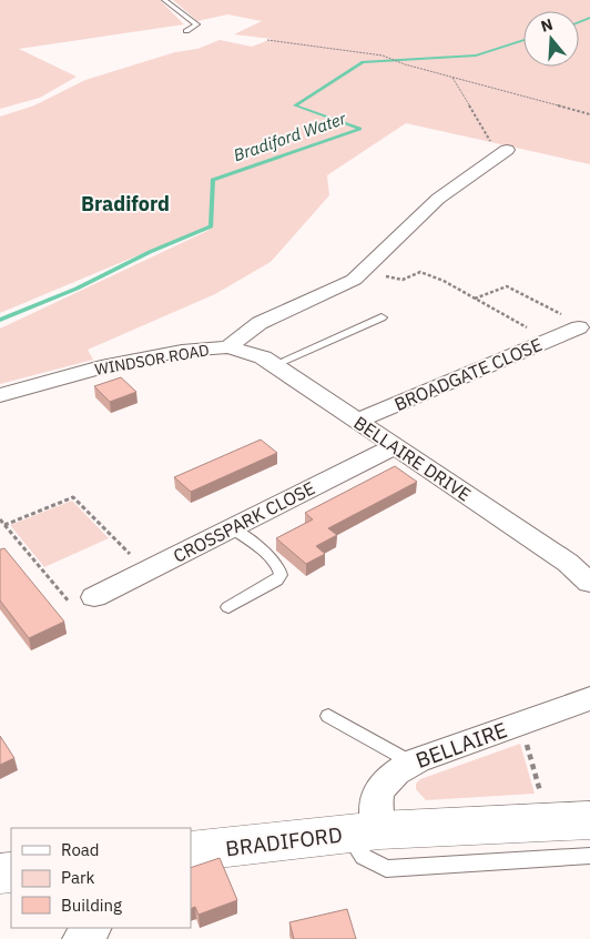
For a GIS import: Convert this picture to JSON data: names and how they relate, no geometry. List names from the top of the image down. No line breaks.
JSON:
{"streets":{"street":["WINDSOR ROAD","BROADGATE CLOSE","BELLAIRE DRIVE","CROSSPARK CLOSE","BELLAIRE","BRADIFORD"]},"crossings":[["WINDSOR ROAD","BELLAIRE DRIVE"],["BROADGATE CLOSE","BELLAIRE DRIVE"],["BELLAIRE DRIVE","CROSSPARK CLOSE"],["BELLAIRE","BRADIFORD"]],"districts":["Bradiford"],"water":["Bradiford Water"],"legend":["Road","Park","Building"],"north":"top"}
